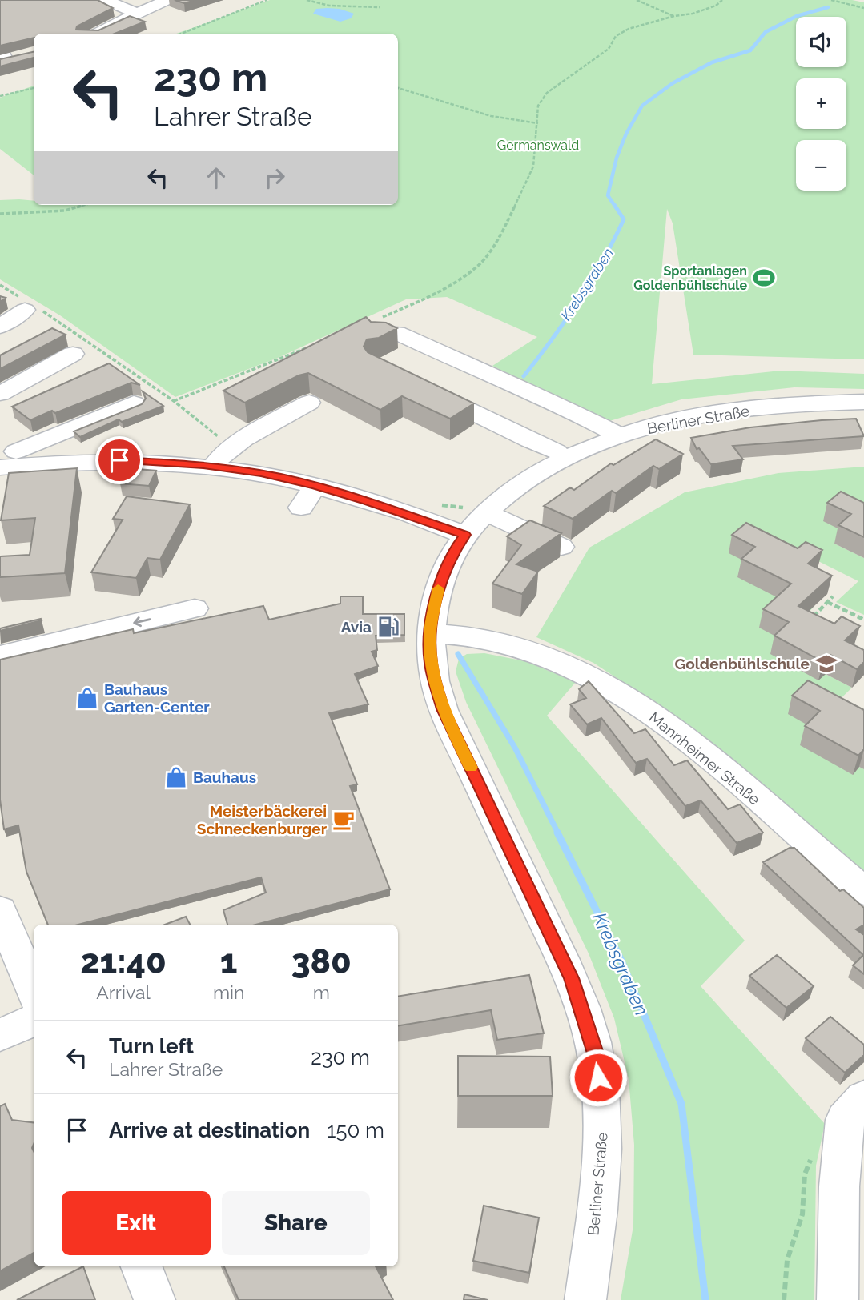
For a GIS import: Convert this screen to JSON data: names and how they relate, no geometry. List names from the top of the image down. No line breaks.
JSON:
{"streets":{"street":["Berliner Straße","Mannheimer Straße"]},"crossings":[["Berliner Straße","Mannheimer Straße"]],"water":["Krebsgraben"],"parks":["Germanswald"],"places":{"sports":["Sportanlagen Goldenbühlschule"],"fuel station":["Avia"],"school or university":["Goldenbühlschule"],"shop":["Bauhaus Garten-Center","Bauhaus"],"cafe":["Meisterbäckerei Schneckenburger"]},"page":{"map_buttons":["+","−"],"turn":["230 m","Lahrer Straße"],"eta":["21:40","Arrival","1","min","380","m"],"list":[{"name":"Turn left","note":"Lahrer Straße","value":"230 m"},{"name":"Arrive at destination","value":"150 m"}],"buttons":["Exit","Share"]}}
